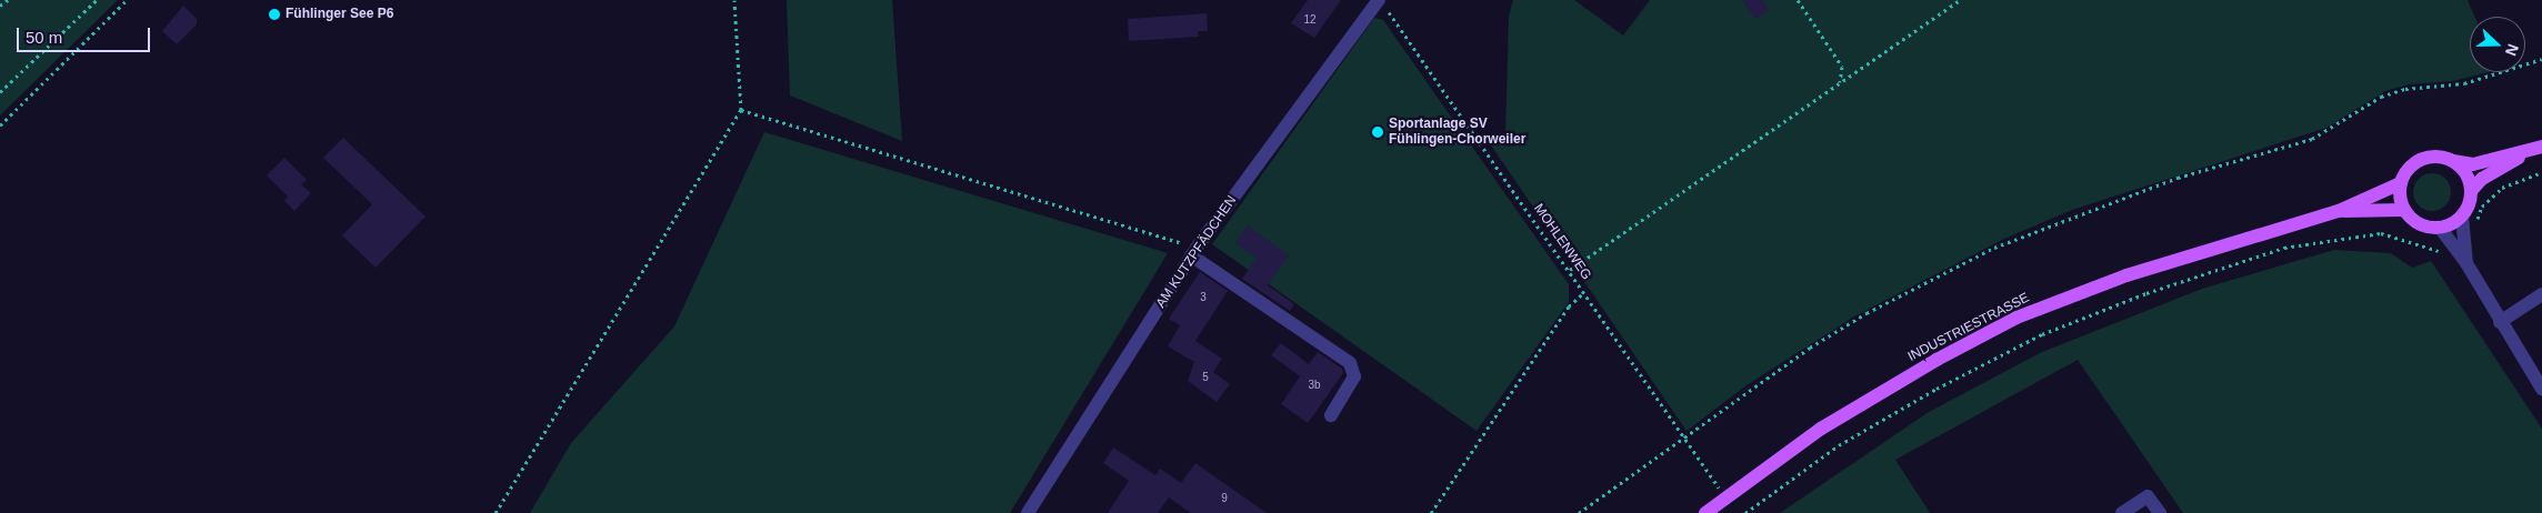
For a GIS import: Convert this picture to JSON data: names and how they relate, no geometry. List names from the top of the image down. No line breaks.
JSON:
{"streets":{"main road":["INDUSTRIESTRASSE"],"street":["AM KUTZPFÄDCHEN"],"path":["MOHLENWEG"]},"crossings":[["MOHLENWEG","AM KUTZPFÄDCHEN"],["MOHLENWEG","INDUSTRIESTRASSE"]],"places":["Fühlinger See P6","Sportanlage SV Fühlingen-Chorweiler"],"house_numbers":["12","3","5","3b","9"],"scale_bar":"50 m","north":"right"}
